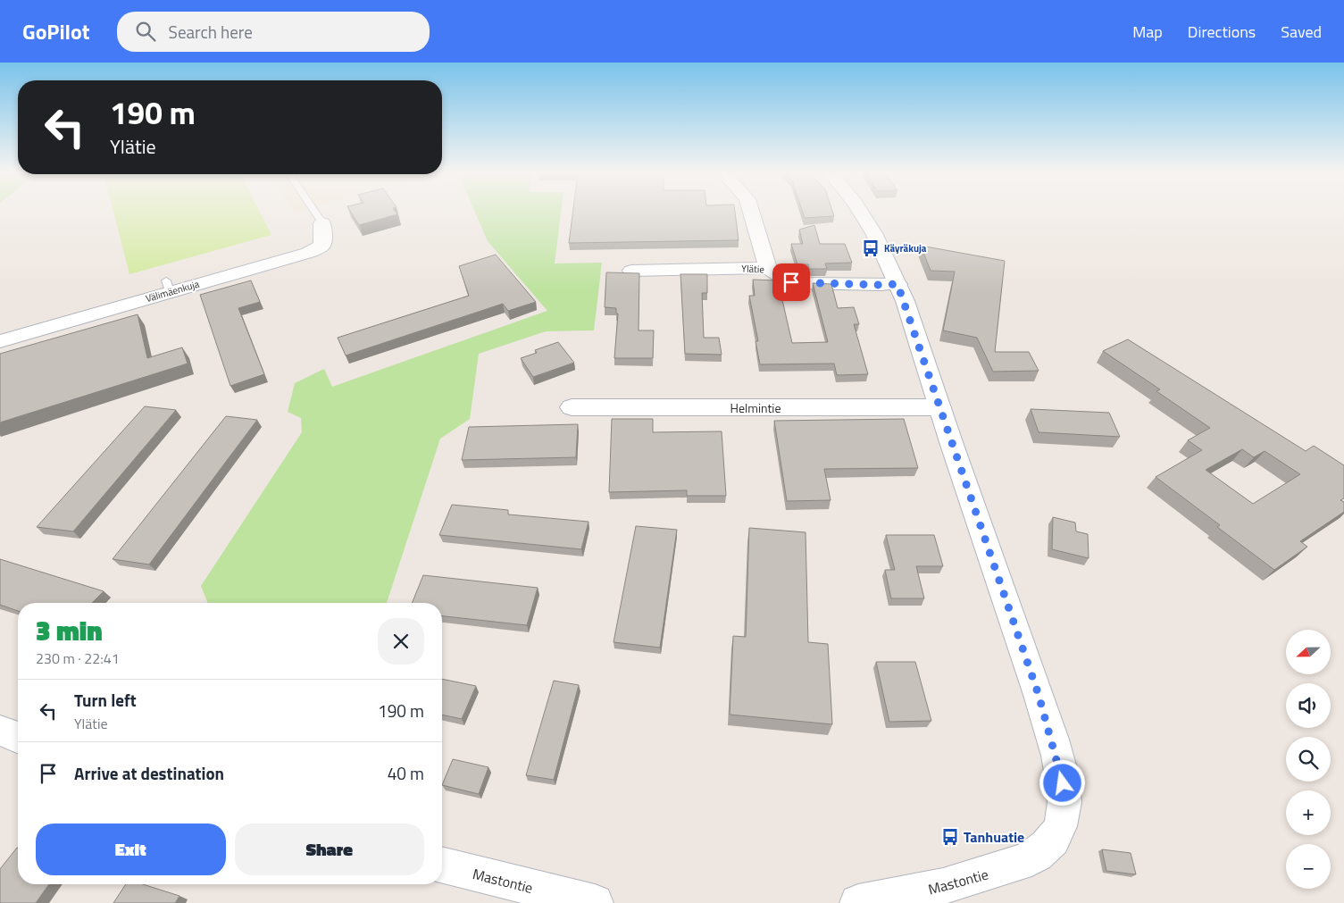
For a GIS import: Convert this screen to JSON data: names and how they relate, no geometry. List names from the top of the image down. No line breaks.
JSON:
{"streets":{"street":["Ylätie","Välimäenkuja","Helmintie","Mastontie"]},"crossings":[["Helmintie","Mastontie"]],"places":{"bus stop":["Käyräkuja","Tanhuatie"]},"north":"left","page":{"header":"GoPilot","search":"Search here","nav":["Map","Directions","Saved"],"turn":["190 m","Ylätie"],"heading":["3 min","230 m · 22:41"],"map_buttons":["+","−"],"list":[{"name":"Turn left","note":"Ylätie","value":"190 m"},{"name":"Arrive at destination","value":"40 m"}],"buttons":["Exit","Share"]}}
